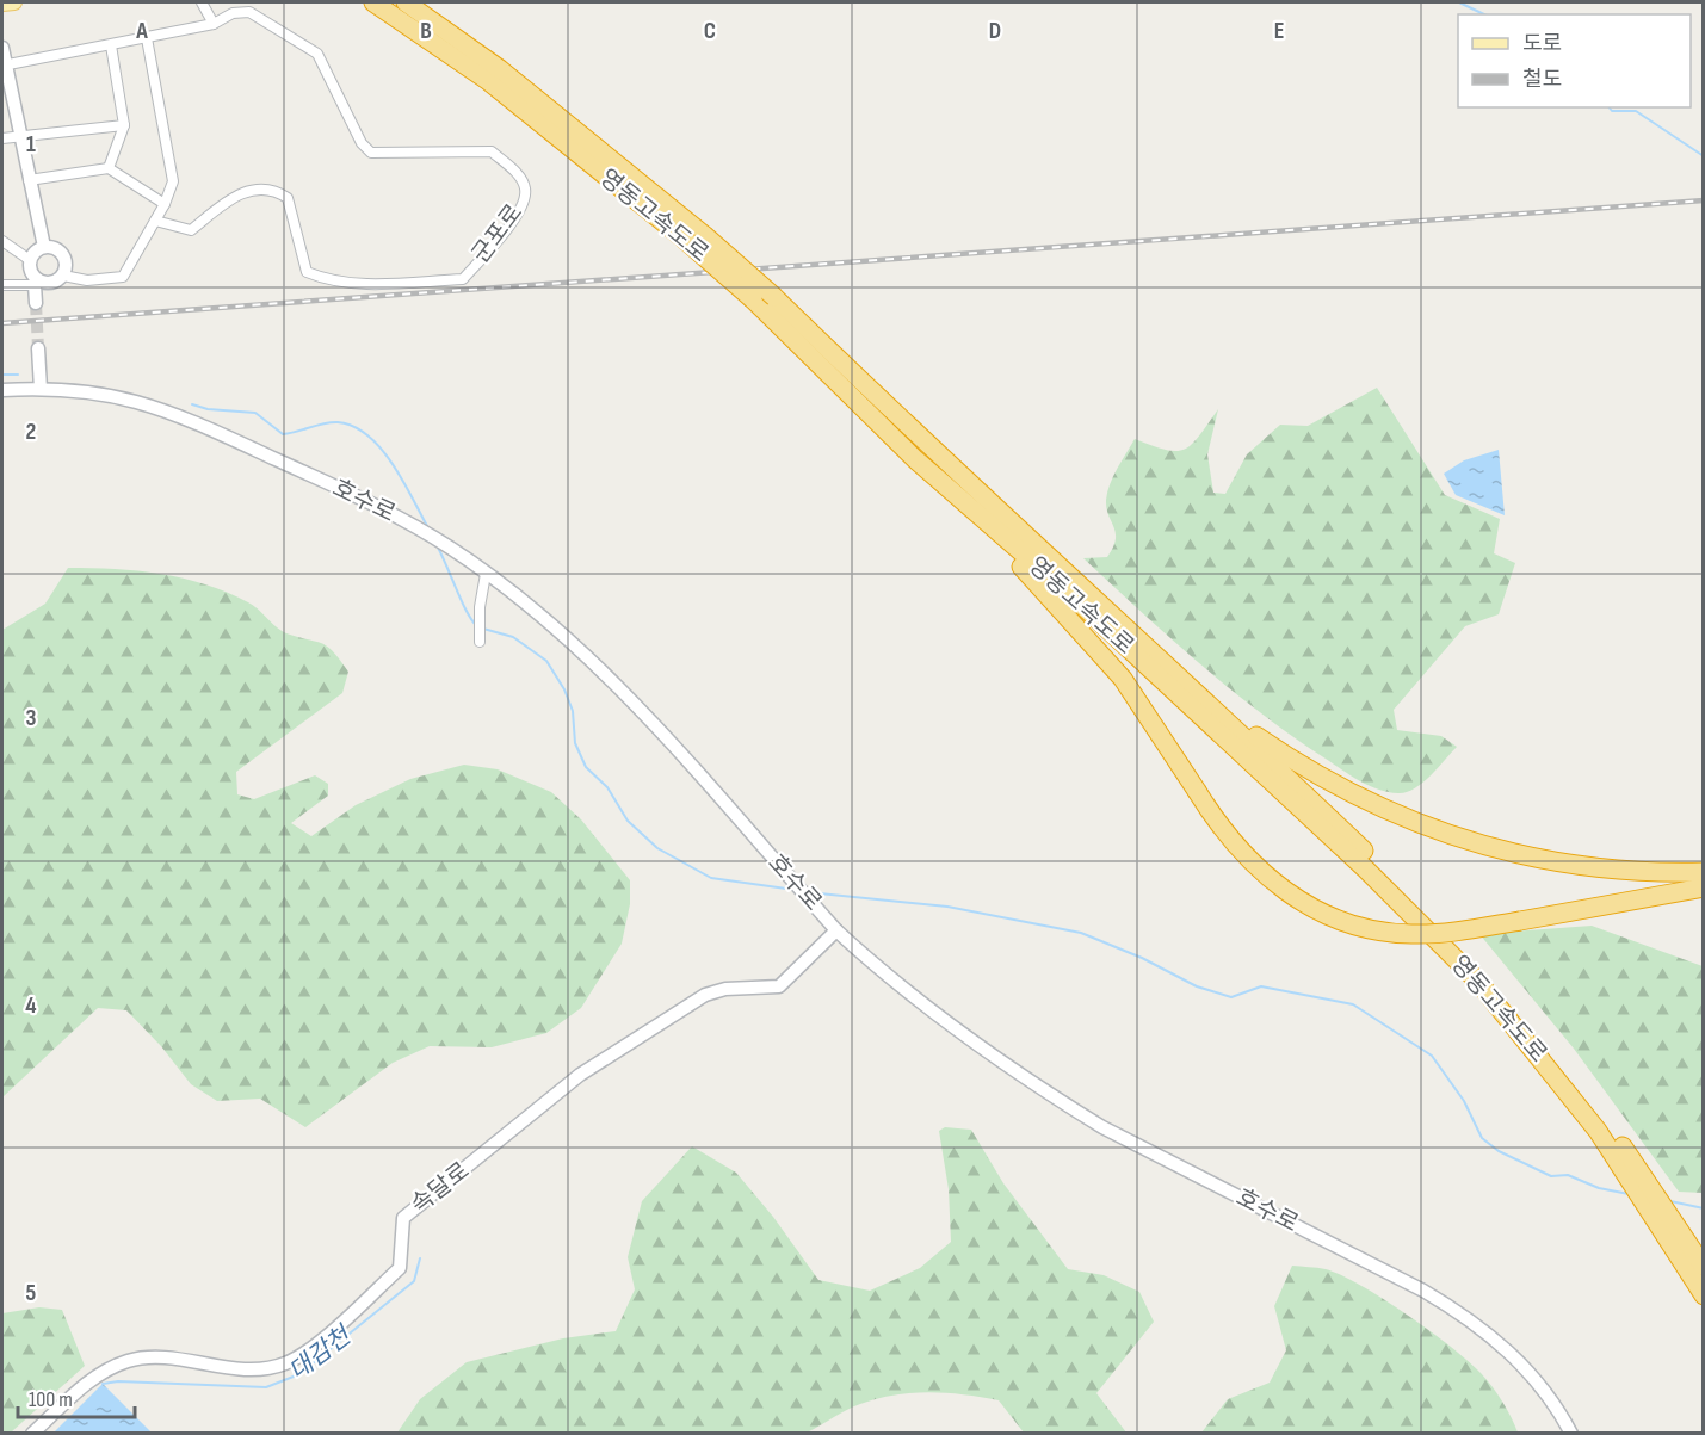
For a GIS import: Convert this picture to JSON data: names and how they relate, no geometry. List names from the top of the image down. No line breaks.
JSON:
{"streets":{"highway":["영동고속도로"],"street":["군포로","호수로","속달로"]},"crossings":[["호수로","속달로"]],"water":["대감천"],"legend":["도로","철도"],"scale_bar":"100 m","grid":{"columns":["A","B","C","D","E"],"rows":["1","2","3","4","5"]}}
